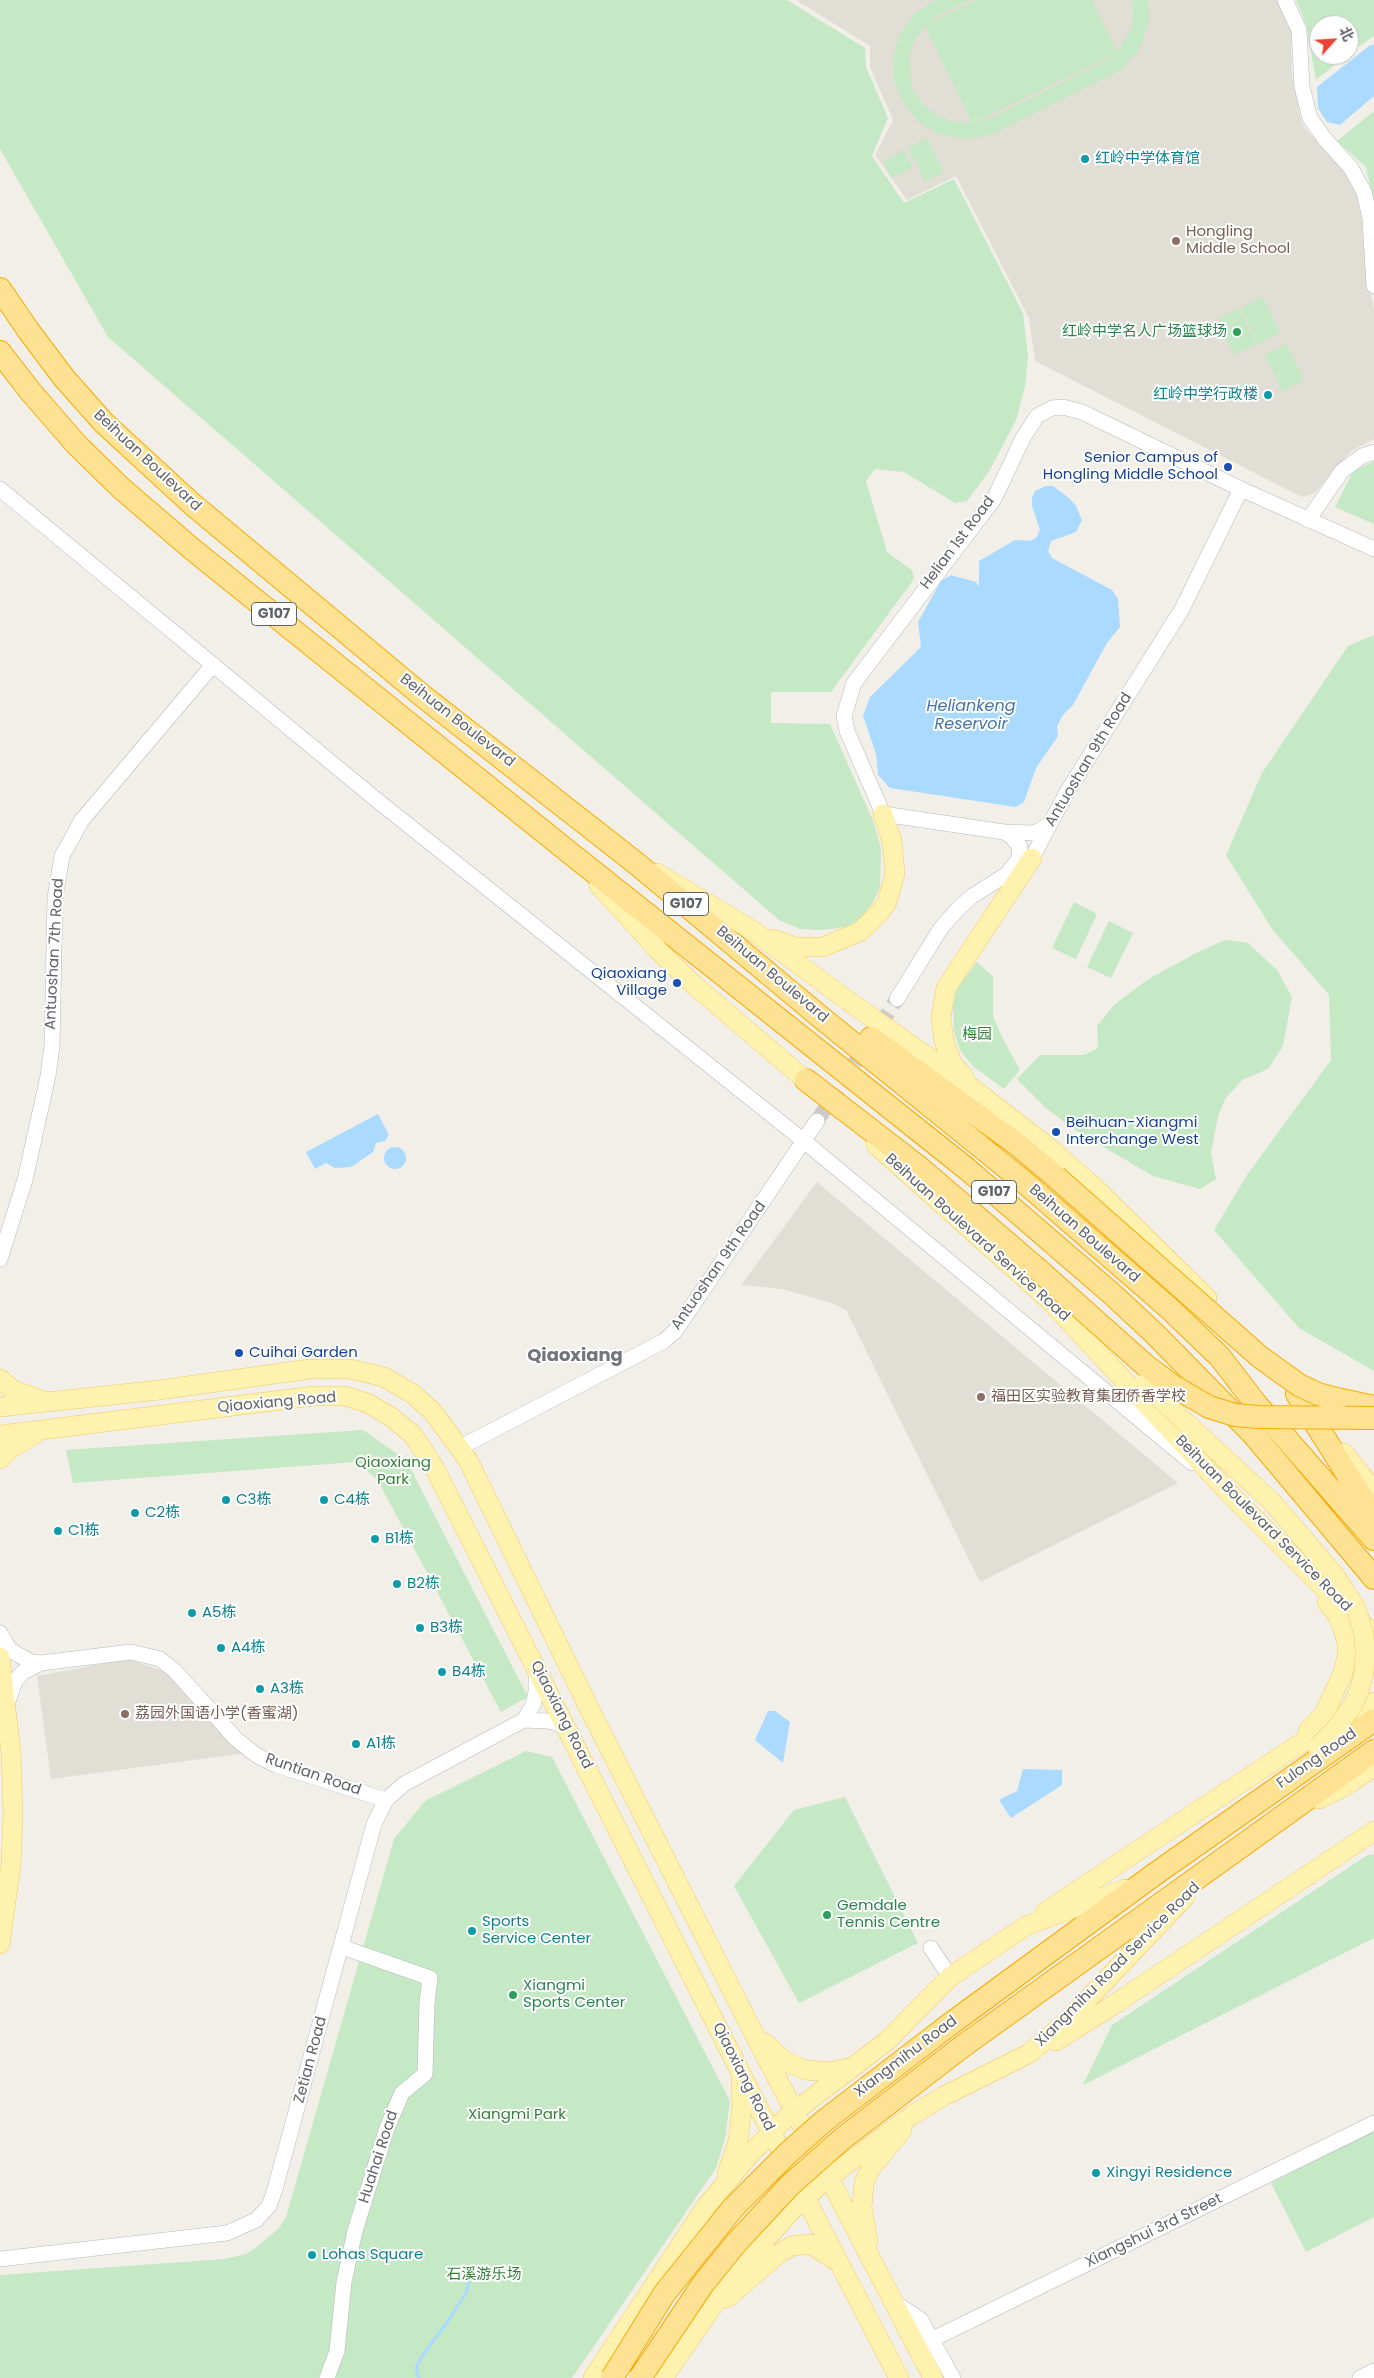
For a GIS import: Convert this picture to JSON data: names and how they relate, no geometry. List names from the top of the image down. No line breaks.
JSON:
{"streets":{"highway":["Beihuan Boulevard","G107","Fulong Road","Xiangmihu Road"],"main road":["Beihuan Boulevard Service Road","Qiaoxiang Road","Xiangmihu Road Service Road"],"street":["Helian 1st Road","Antuoshan 9th Road","Antuoshan 7th Road","Runtian Road","Zetian Road","Huahai Road","Xiangshui 3rd Street"]},"crossings":[["Beihuan Boulevard","Beihuan Boulevard Service Road"],["Helian 1st Road","Antuoshan 9th Road"],["Antuoshan 9th Road","Qiaoxiang Road"],["Qiaoxiang Road","Xiangmihu Road Service Road"],["Qiaoxiang Road","Xiangshui 3rd Street"],["Fulong Road","Xiangmihu Road"],["Runtian Road","Zetian Road"],["Xiangmihu Road Service Road","Xiangmihu Road"],["Zetian Road","Huahai Road"]],"districts":["Qiaoxiang"],"water":["Heliankeng Reservoir"],"parks":["梅园","Qiaoxiang Park","Xiangmi Park","石溪游乐场"],"places":["红岭中学体育馆","Hongling Middle School","红岭中学名人广场篮球场","红岭中学行政楼","Senior Campus of Hongling Middle School","Qiaoxiang Village","Beihuan-Xiangmi Interchange West","Cuihai Garden","福田区实验教育集团侨香学校","C3栋","C4栋","C2栋","C1栋","B1栋","B2栋","A5栋","B3栋","A4栋","B4栋","A3栋","荔园外国语小学(香蜜湖)","A1栋","Gemdale Tennis Centre","Sports Service Center","Xiangmi Sports Center","Xingyi Residence","Lohas Square"],"north":"top right"}
